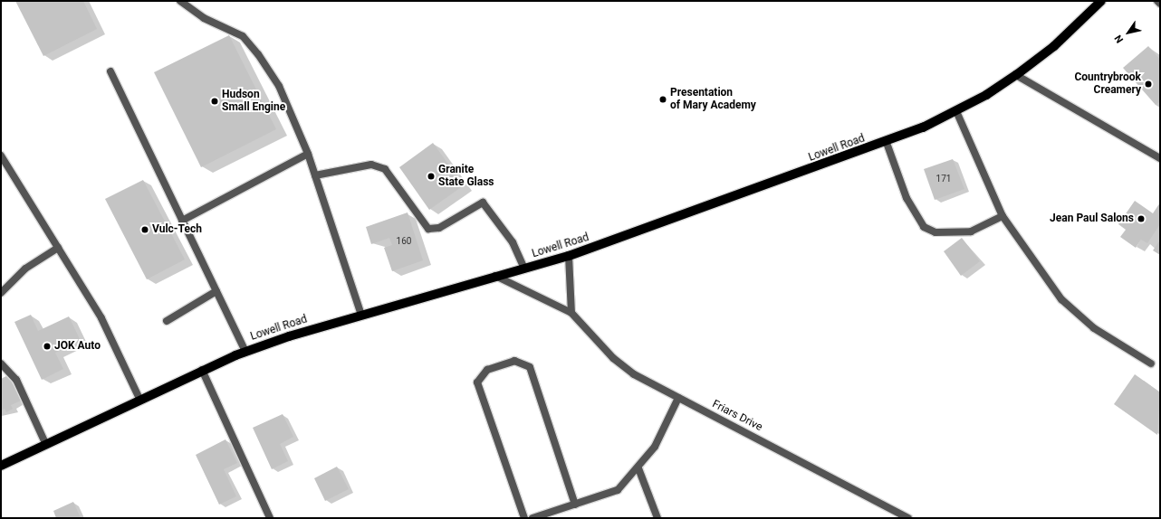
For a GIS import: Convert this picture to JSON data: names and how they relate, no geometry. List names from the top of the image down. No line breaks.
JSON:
{"streets":{"main road":["Lowell Road"],"street":["Friars Drive"]},"crossings":[["Lowell Road","Friars Drive"]],"places":["Countrybrook Creamery","Presentation of Mary Academy","Hudson Small Engine","Granite State Glass","Jean Paul Salons","Vulc-Tech","JOK Auto"],"house_numbers":["171","160"],"north":"bottom left"}
